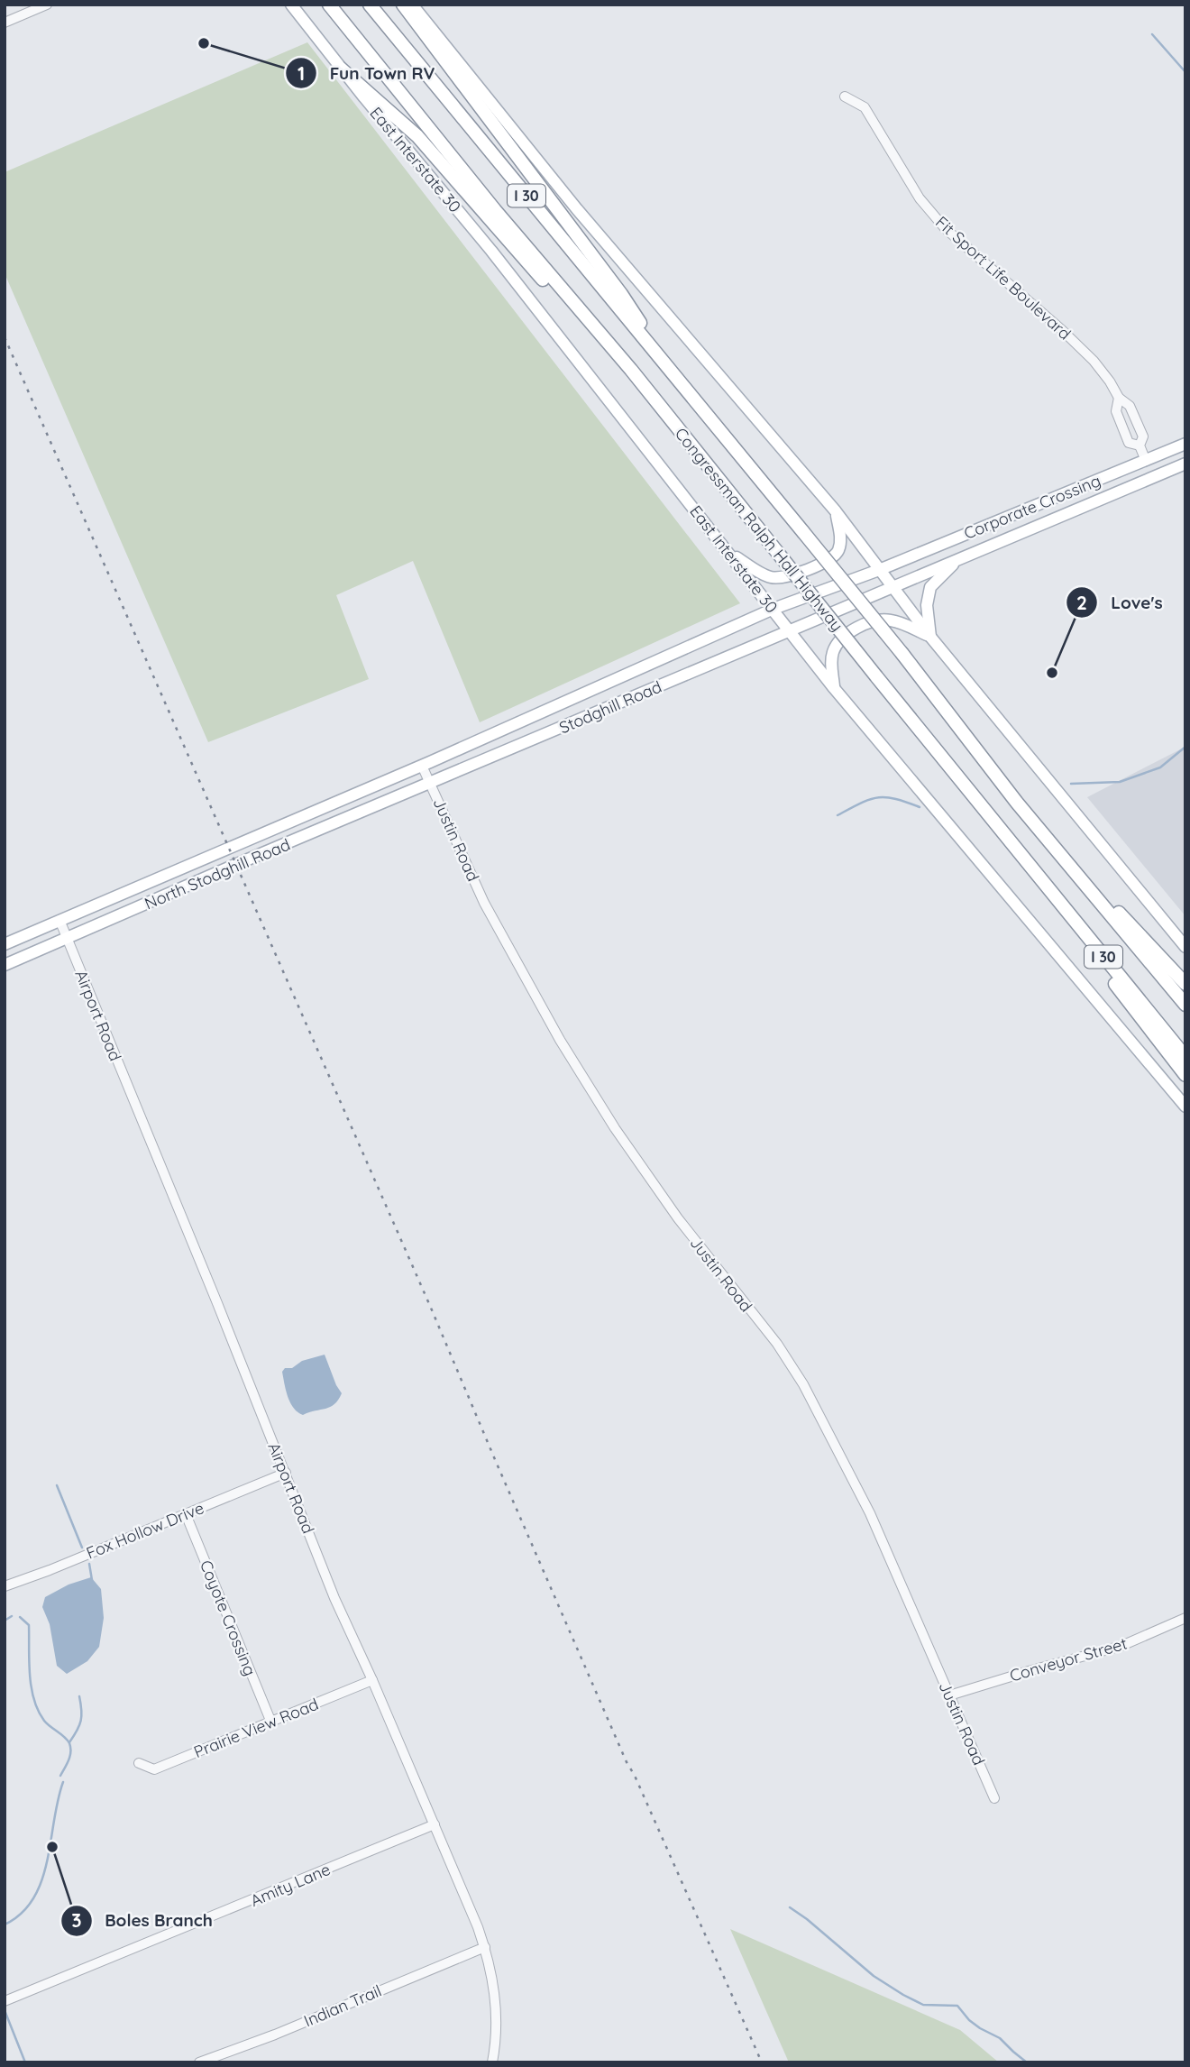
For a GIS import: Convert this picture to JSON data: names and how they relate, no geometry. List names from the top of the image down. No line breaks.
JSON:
{"streets":{"highway":["I 30","Congressman Ralph Hall Highway"],"main road":["East Interstate 30","Corporate Crossing","Stodghill Road","North Stodghill Road"],"street":["Fit Sport Life Boulevard","Justin Road","Airport Road","Fox Hollow Drive","Coyote Crossing","Conveyor Street","Prairie View Road","Amity Lane","Indian Trail"]},"crossings":[["East Interstate 30","Corporate Crossing"],["East Interstate 30","Stodghill Road"],["Fit Sport Life Boulevard","Corporate Crossing"],["Corporate Crossing","Stodghill Road"],["Stodghill Road","Justin Road"],["Stodghill Road","North Stodghill Road"],["Justin Road","North Stodghill Road"],["Justin Road","Conveyor Street"],["North Stodghill Road","Airport Road"],["Airport Road","Fox Hollow Drive"],["Airport Road","Prairie View Road"],["Airport Road","Amity Lane"],["Airport Road","Indian Trail"],["Fox Hollow Drive","Coyote Crossing"],["Coyote Crossing","Prairie View Road"]],"places":["Fun Town RV","Love's","Boles Branch"]}
